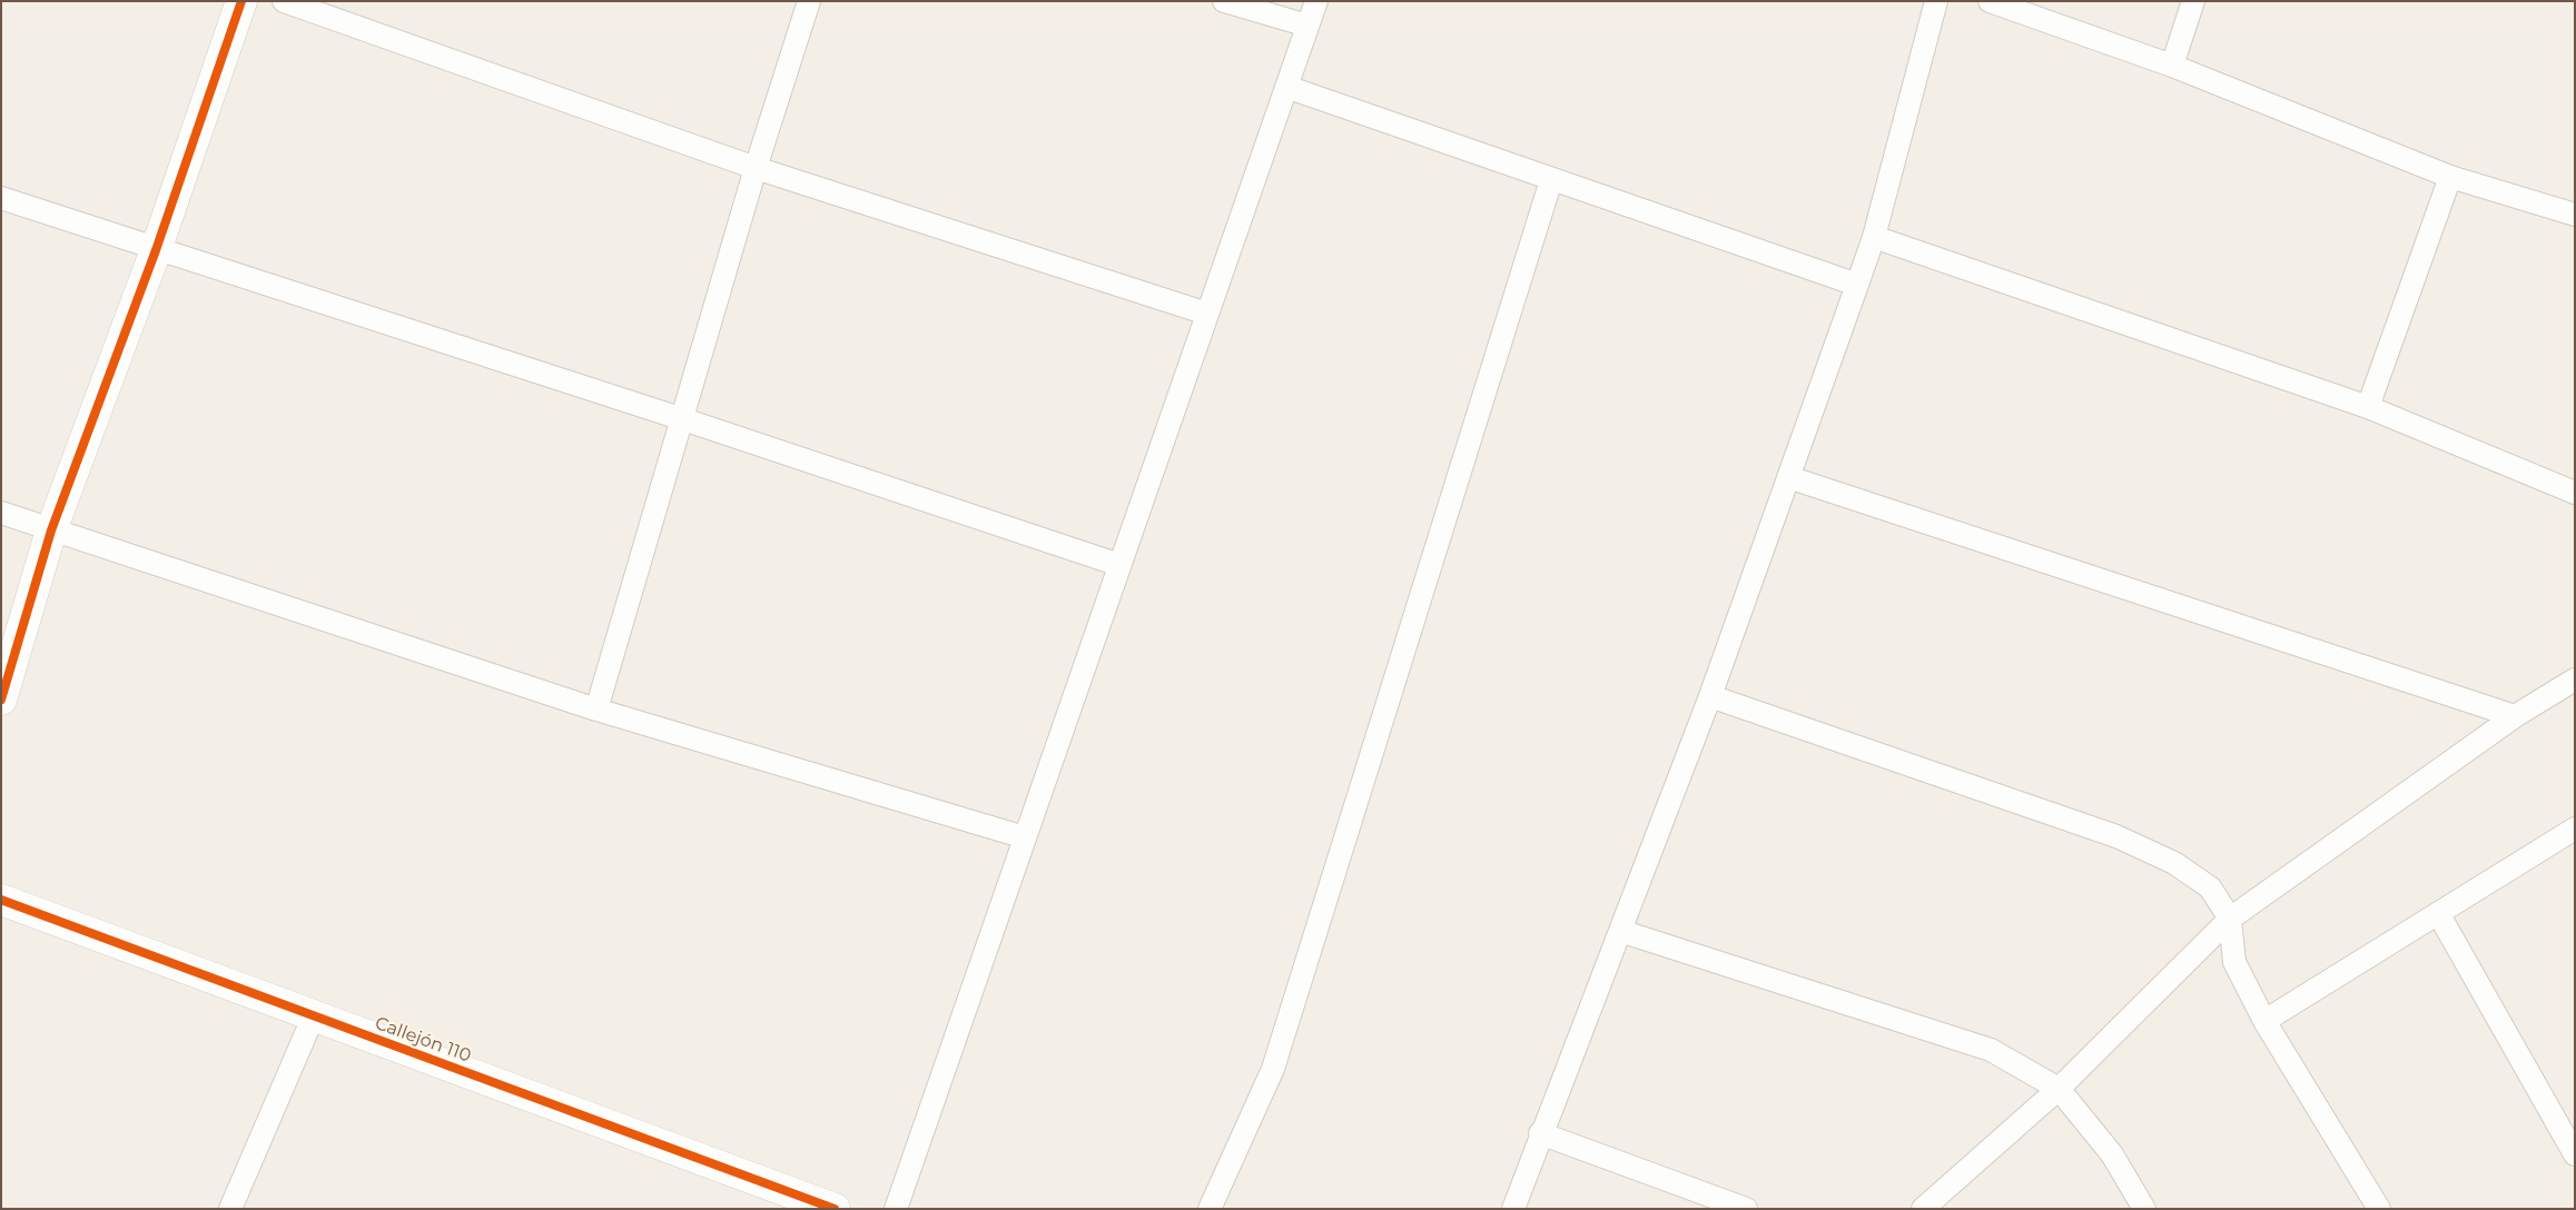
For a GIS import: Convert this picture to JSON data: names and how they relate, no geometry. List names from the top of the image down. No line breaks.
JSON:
{"streets":{"street":["Callejón 110"]}}
